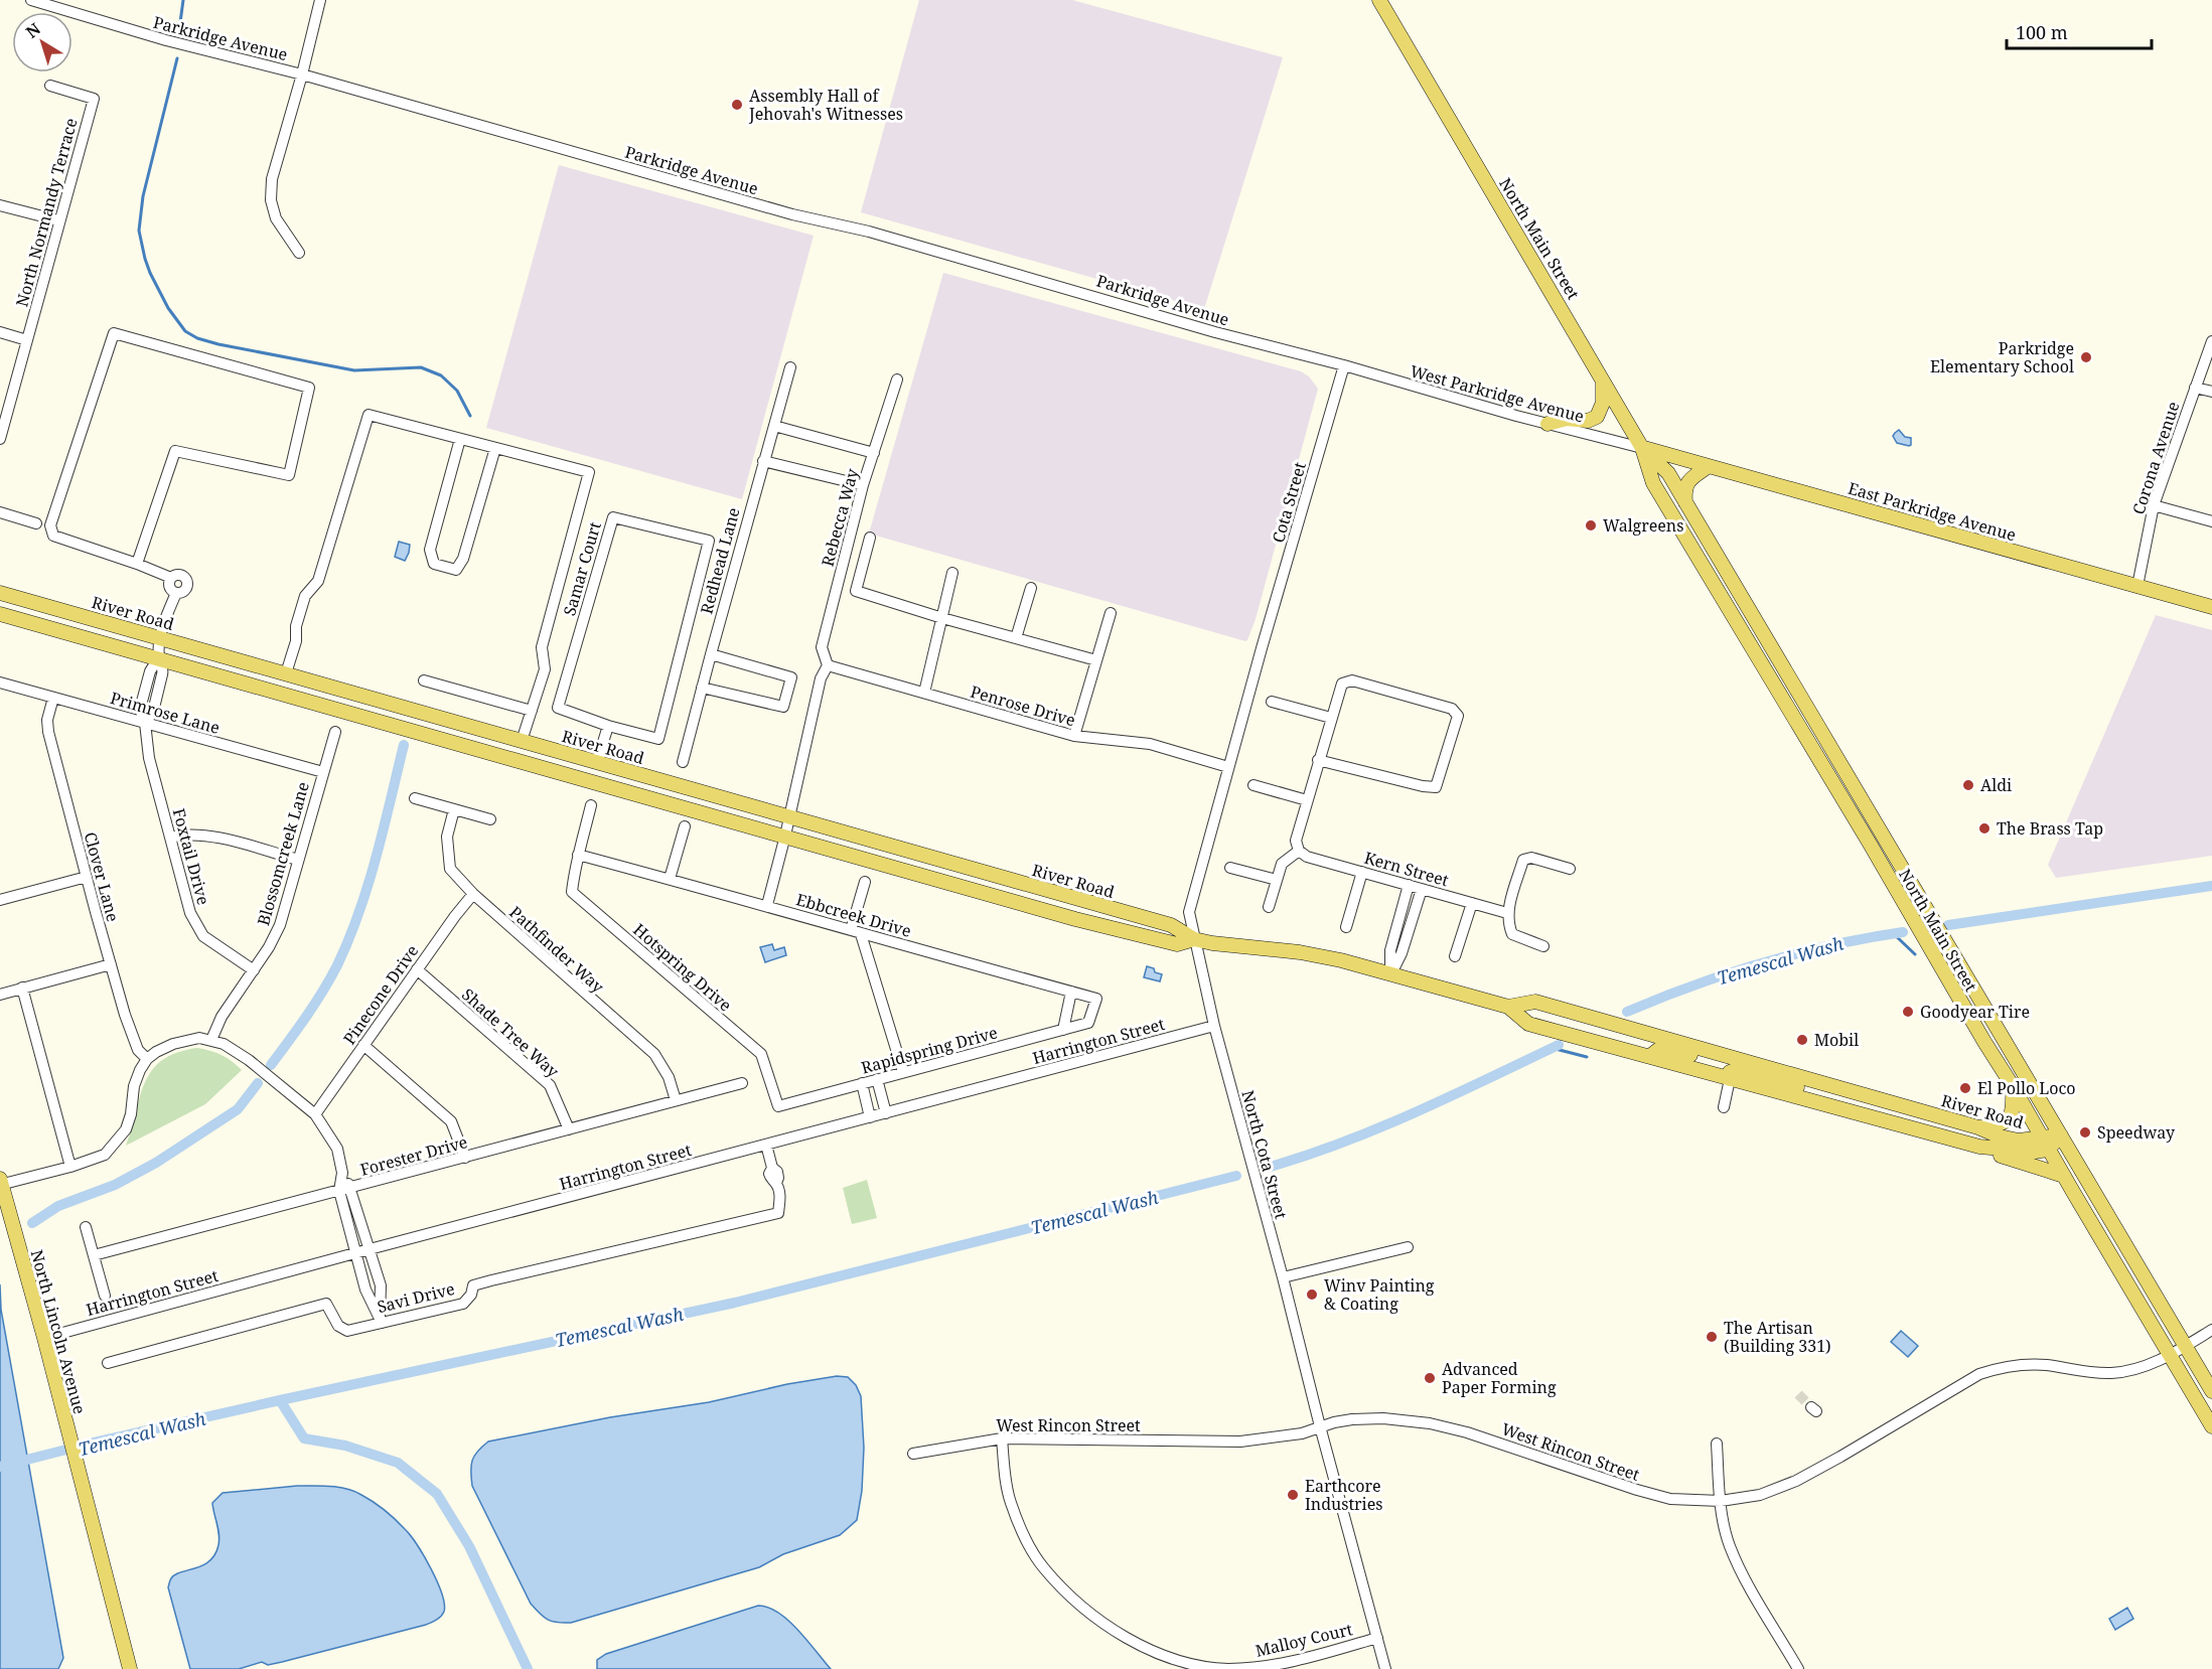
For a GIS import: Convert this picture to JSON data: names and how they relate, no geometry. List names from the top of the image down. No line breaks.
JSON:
{"streets":{"main road":["North Main Street","East Parkridge Avenue","River Road","North Lincoln Avenue"],"street":["Parkridge Avenue","North Normandy Terrace","West Parkridge Avenue","Corona Avenue","Cota Street","Rebecca Way","Redhead Lane","Samar Court","Penrose Drive","Primrose Lane","Blossomcreek Lane","Foxtail Drive","Kern Street","Clover Lane","Ebbcreek Drive","Pathfinder Way","Hotspring Drive","Pinecone Drive","Shade Tree Way","Harrington Street","Rapidspring Drive","North Cota Street","Forester Drive","Savi Drive","West Rincon Street","Malloy Court"]},"crossings":[["Parkridge Avenue","West Parkridge Avenue"],["Parkridge Avenue","Cota Street"],["North Main Street","West Parkridge Avenue"],["North Main Street","East Parkridge Avenue"],["North Main Street","River Road"],["North Main Street","West Rincon Street"],["West Parkridge Avenue","Cota Street"],["West Parkridge Avenue","East Parkridge Avenue"],["Corona Avenue","East Parkridge Avenue"],["Cota Street","North Cota Street"],["Rebecca Way","Penrose Drive"],["River Road","Foxtail Drive"],["River Road","North Cota Street"],["Penrose Drive","North Cota Street"],["Primrose Lane","Blossomcreek Lane"],["Primrose Lane","Foxtail Drive"],["Primrose Lane","Clover Lane"],["Blossomcreek Lane","Foxtail Drive"],["Ebbcreek Drive","Hotspring Drive"],["Ebbcreek Drive","Rapidspring Drive"],["Pathfinder Way","Pinecone Drive"],["Pathfinder Way","Forester Drive"],["Hotspring Drive","Rapidspring Drive"],["Pinecone Drive","Shade Tree Way"],["Shade Tree Way","Forester Drive"],["Harrington Street","North Cota Street"],["Harrington Street","Savi Drive"],["Harrington Street","North Lincoln Avenue"],["North Cota Street","West Rincon Street"],["North Cota Street","Malloy Court"],["West Rincon Street","Malloy Court"]],"water":["Temescal Wash"],"places":["Assembly Hall of Jehovah's Witnesses","Parkridge Elementary School","Walgreens","Aldi","The Brass Tap","Goodyear Tire","Mobil","El Pollo Loco","Speedway","Winv Painting & Coating","The Artisan (Building 331)","Advanced Paper Forming","Earthcore Industries"],"scale_bar":"100 m","north":"top left"}
